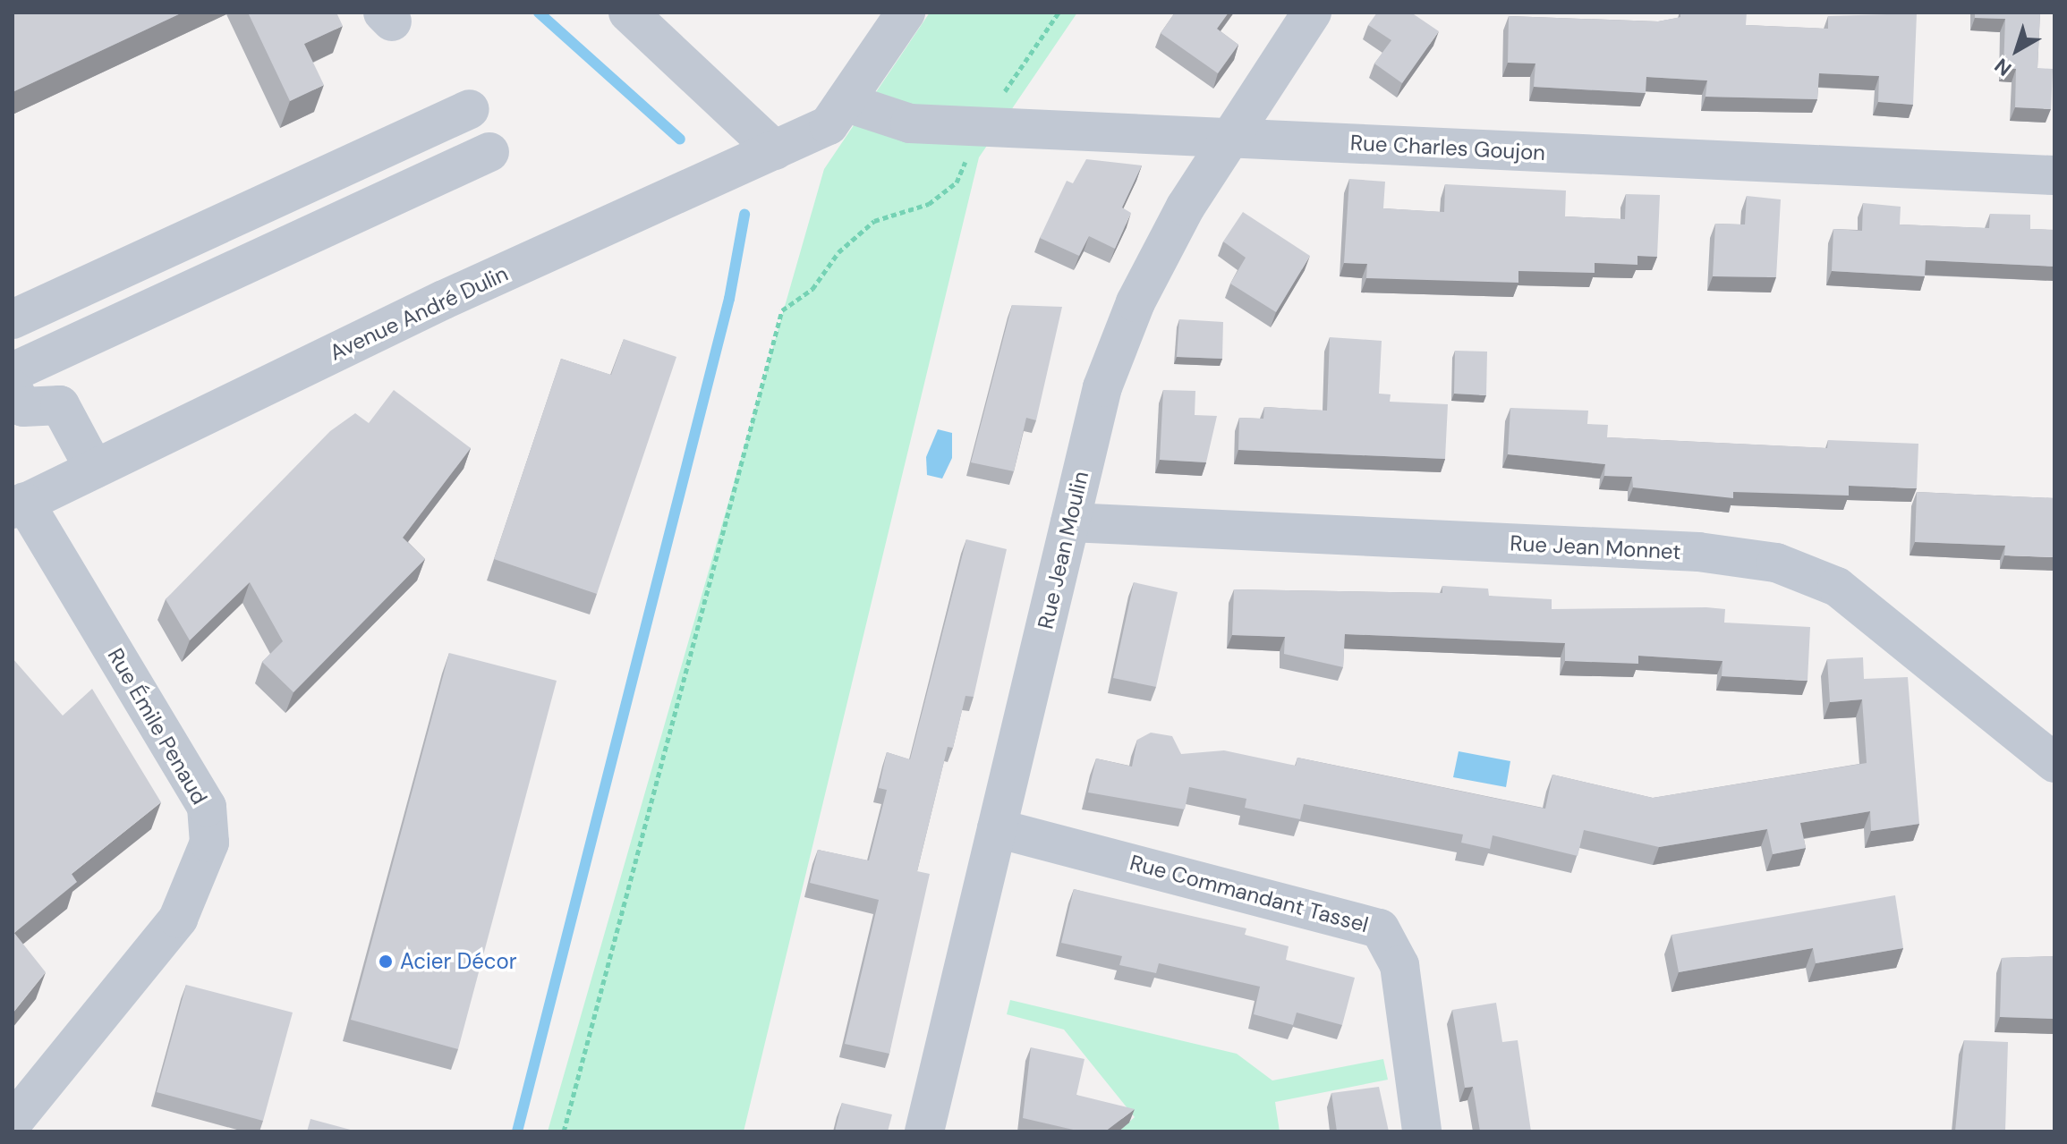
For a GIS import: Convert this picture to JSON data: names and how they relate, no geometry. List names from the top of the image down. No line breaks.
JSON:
{"streets":{"street":["Rue Charles Goujon","Avenue André Dulin","Rue Jean Monnet","Rue Jean Moulin","Rue Émile Penaud","Rue Commandant Tassel"]},"crossings":[["Rue Charles Goujon","Avenue André Dulin"],["Rue Charles Goujon","Rue Jean Moulin"],["Avenue André Dulin","Rue Émile Penaud"],["Rue Jean Monnet","Rue Jean Moulin"],["Rue Jean Moulin","Rue Commandant Tassel"]],"places":["Acier Décor"],"north":"bottom left"}
